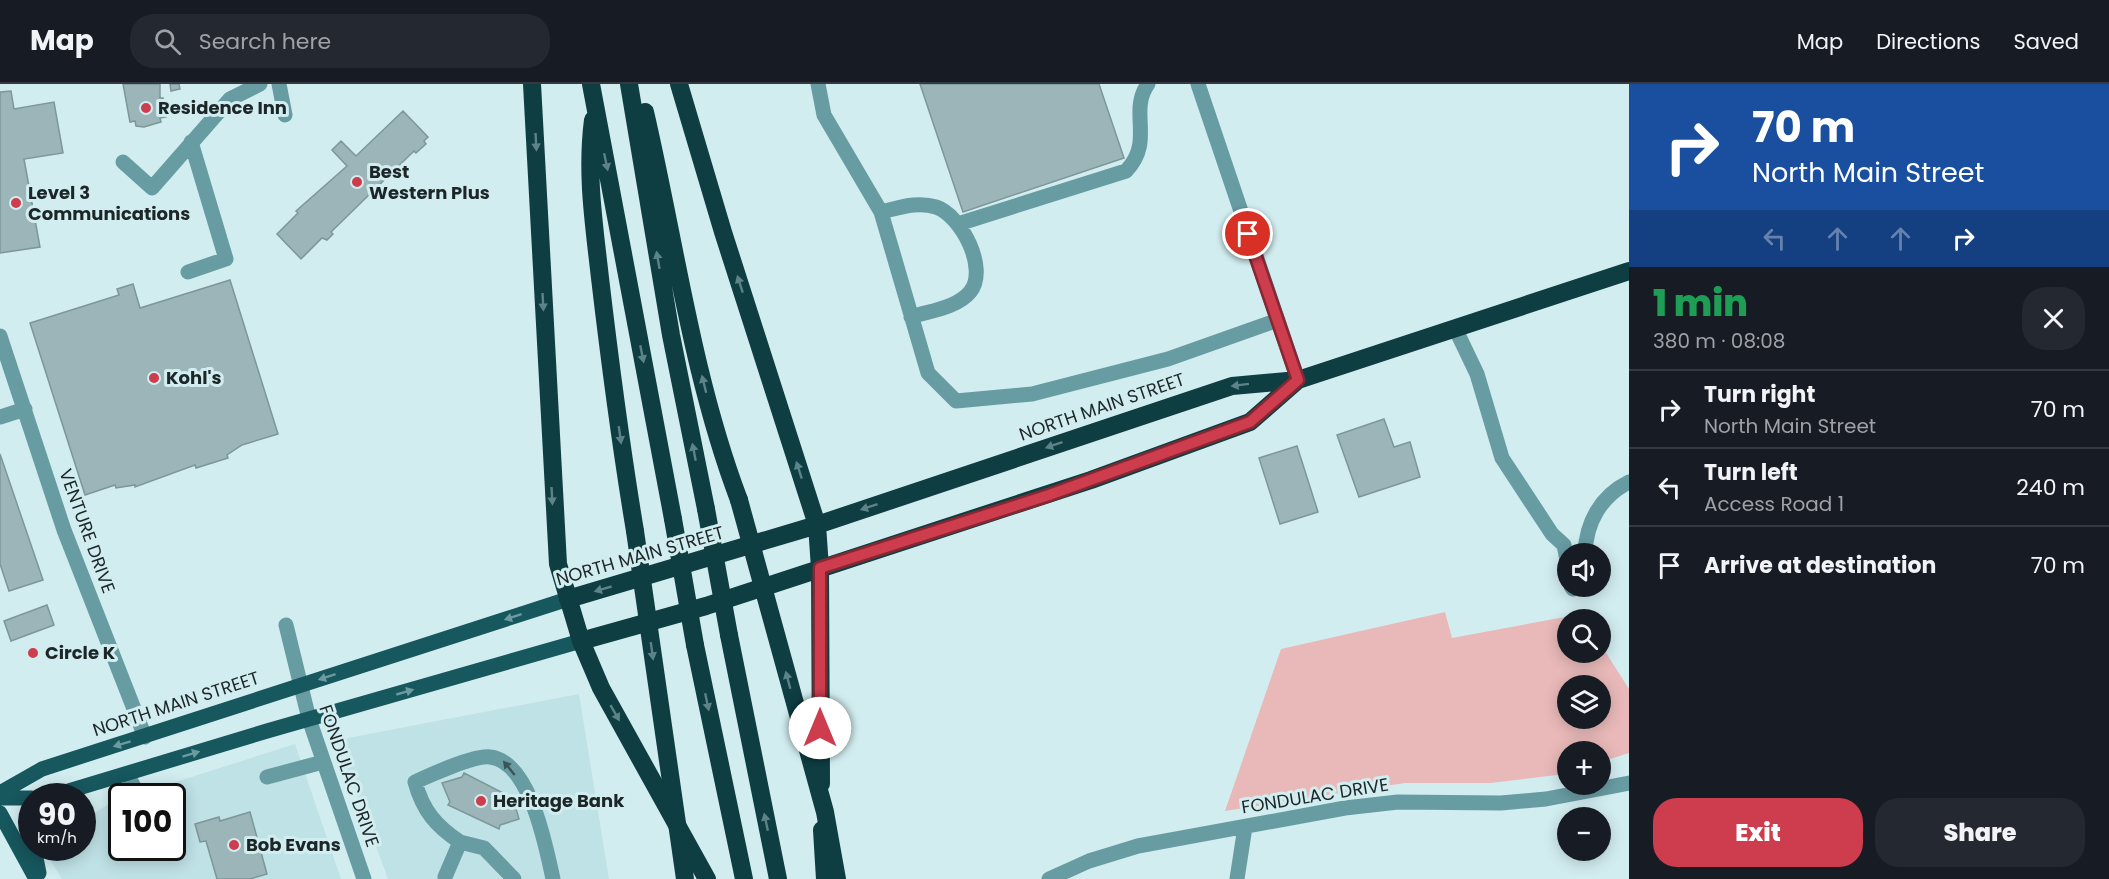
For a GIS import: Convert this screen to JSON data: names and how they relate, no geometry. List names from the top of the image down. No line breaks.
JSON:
{"streets":{"highway":["NORTH MAIN STREET"],"street":["VENTURE DRIVE","FONDULAC DRIVE"]},"crossings":[["NORTH MAIN STREET","VENTURE DRIVE"],["NORTH MAIN STREET","FONDULAC DRIVE"]],"places":["Residence Inn","Best Western Plus","Level 3 Communications","Kohl's","Circle K","Heritage Bank","Bob Evans"],"page":{"header":"Map","search":"Search here","nav":["Map","Directions","Saved"],"turn":["70 m","North Main Street"],"heading":["1 min","380 m · 08:08"],"list":[{"name":"Turn right","note":"North Main Street","value":"70 m"},{"name":"Turn left","note":"Access Road 1","value":"240 m"},{"name":"Arrive at destination","value":"70 m"}],"map_buttons":["+","−"],"speed":"90 km/h","limit":"100","buttons":["Exit","Share"]}}
